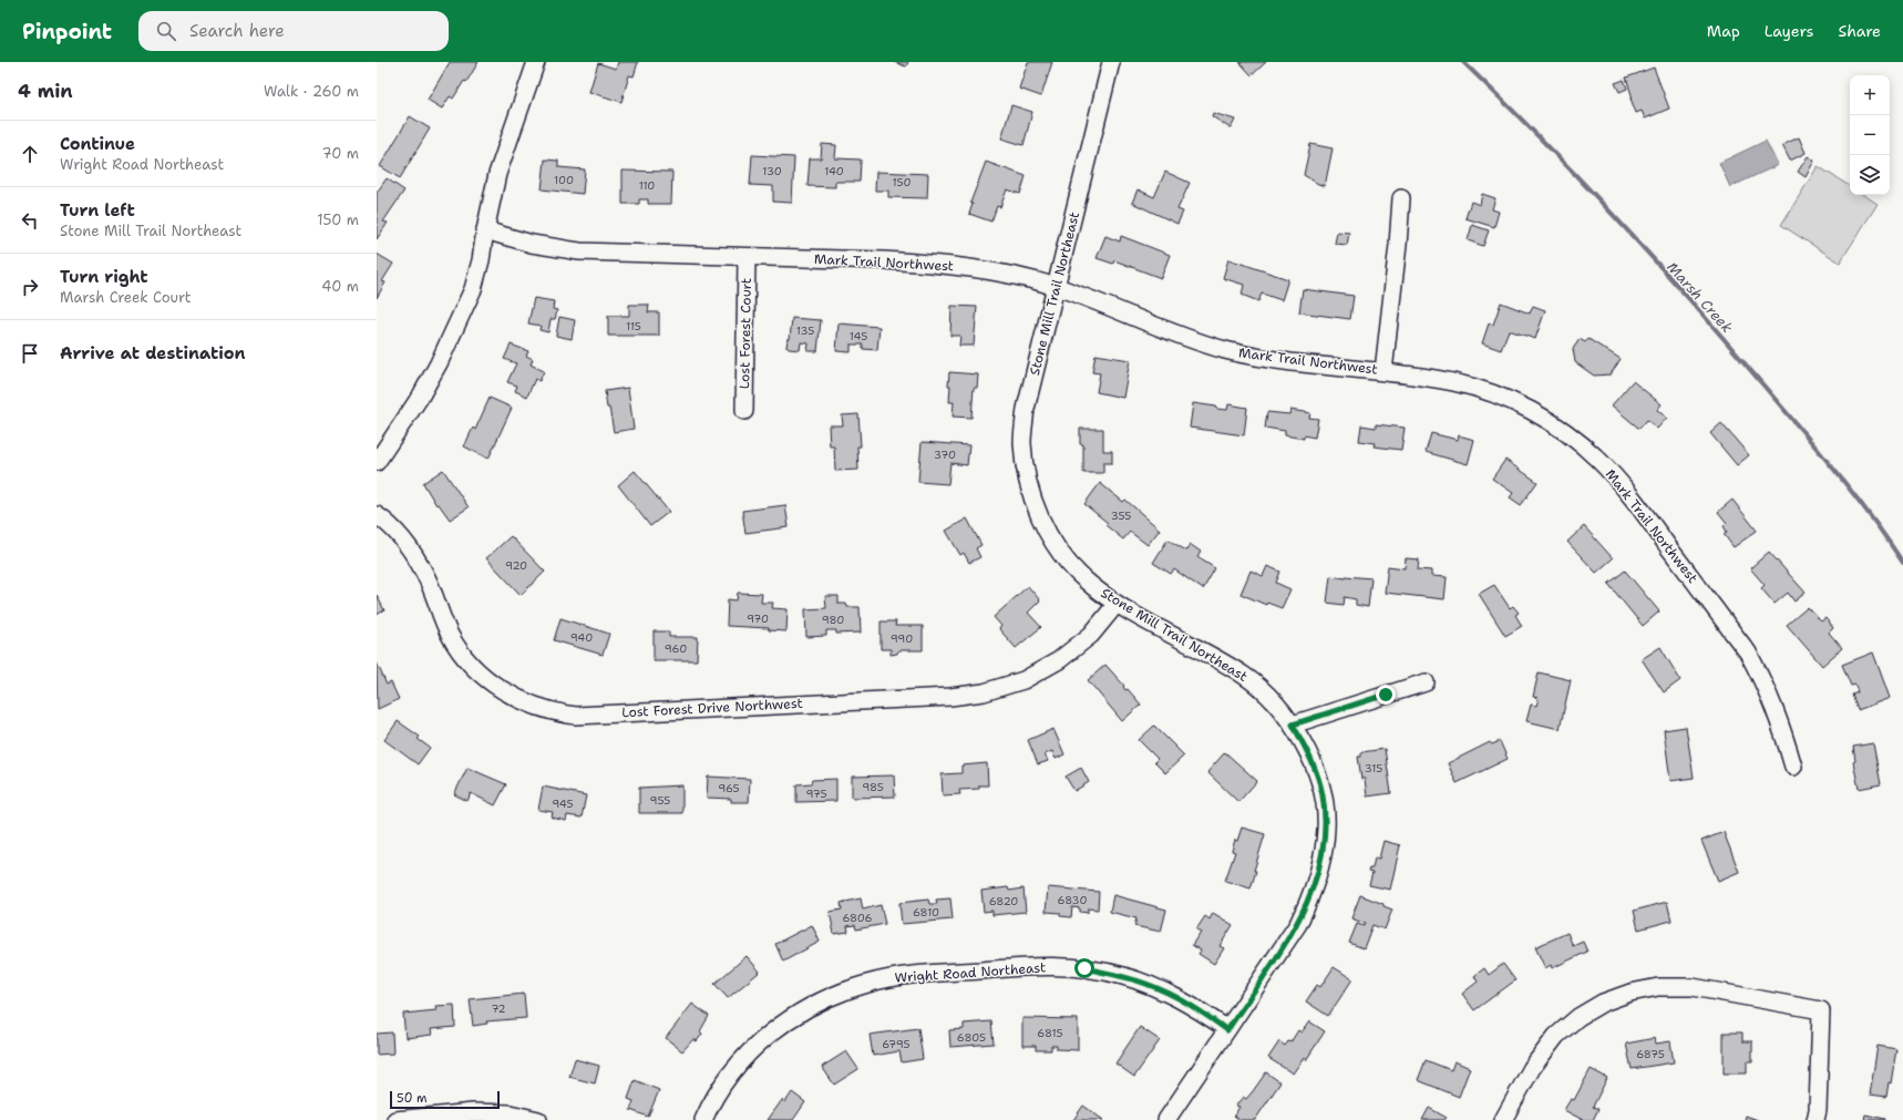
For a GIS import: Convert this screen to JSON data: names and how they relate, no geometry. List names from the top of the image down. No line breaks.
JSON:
{"streets":{"street":["Mark Trail Northwest","Stone Mill Trail Northeast","Lost Forest Court","Lost Forest Drive Northwest","Wright Road Northeast"]},"crossings":[["Mark Trail Northwest","Stone Mill Trail Northeast"],["Mark Trail Northwest","Lost Forest Court"],["Stone Mill Trail Northeast","Lost Forest Drive Northwest"],["Stone Mill Trail Northeast","Wright Road Northeast"]],"water":["Marsh Creek"],"house_numbers":["130","140","100","150","110","115","135","145","370","355","920","970","980","940","990","960","315","985","965","975","955","945","6830","6820","6810","6806","72","6815","6805","6795","6875"],"scale_bar":"50 m","page":{"header":"Pinpoint","search":"Search here","nav":["Map","Layers","Share"],"heading":["4 min","Walk · 260 m"],"map_buttons":["+","−"],"list":[["Continue","Wright Road Northeast","70 m"],["Turn left","Stone Mill Trail Northeast","150 m"],["Turn right","Marsh Creek Court","40 m"],"Arrive at destination"],"scale":"50 m"}}
